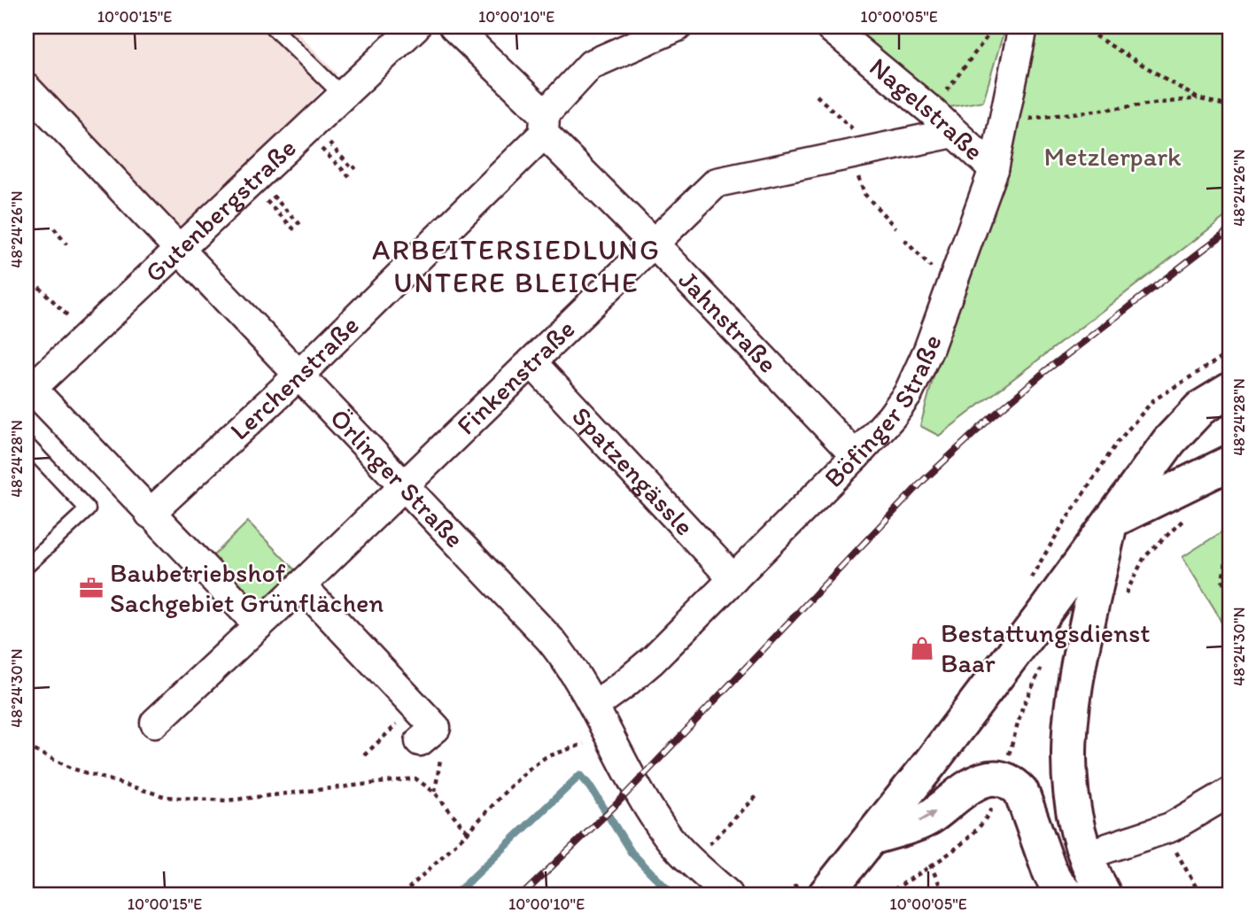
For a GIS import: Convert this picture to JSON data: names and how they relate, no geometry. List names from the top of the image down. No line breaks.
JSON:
{"streets":{"street":["Nagelstraße","Gutenbergstraße","Jahnstraße","Lerchenstraße","Finkenstraße","Böfinger Straße","Spatzengässle","Örlinger Straße"]},"crossings":[["Nagelstraße","Finkenstraße"],["Nagelstraße","Böfinger Straße"],["Gutenbergstraße","Örlinger Straße"],["Jahnstraße","Lerchenstraße"],["Jahnstraße","Finkenstraße"],["Jahnstraße","Böfinger Straße"],["Lerchenstraße","Örlinger Straße"],["Finkenstraße","Spatzengässle"],["Finkenstraße","Örlinger Straße"],["Böfinger Straße","Spatzengässle"],["Böfinger Straße","Örlinger Straße"]],"districts":["ARBEITERSIEDLUNG UNTERE BLEICHE"],"parks":["Metzlerpark"],"places":{"office":["Baubetriebshof Sachgebiet Grünflächen"],"shop":["Bestattungsdienst Baar"]},"coordinates":["10°00'15\"E","10°00'10\"E","10°00'05\"E","48°24'26\"N","48°24'28\"N","48°24'30\"N"]}
